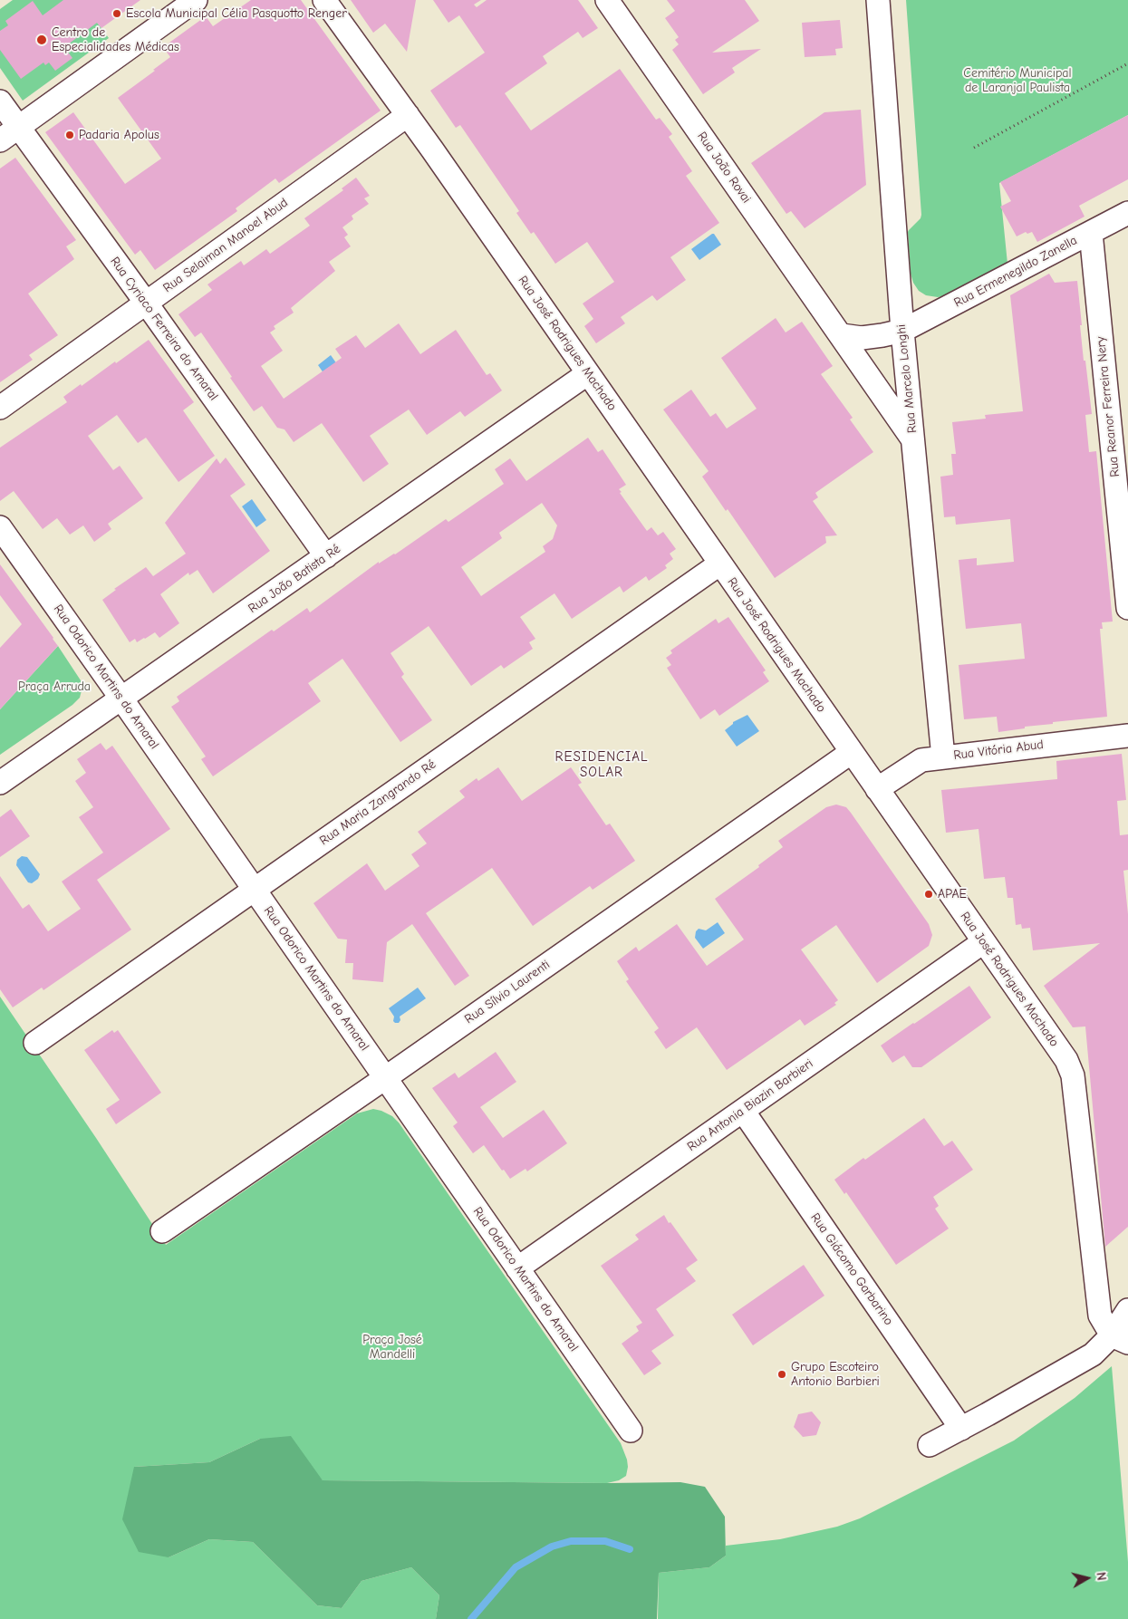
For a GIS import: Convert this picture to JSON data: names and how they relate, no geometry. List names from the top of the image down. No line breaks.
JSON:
{"streets":{"street":["Rua João Rovai","Rua Selaiman Manoel Abud","Rua Ermenegildo Zanella","Rua Cyriaco Ferreira do Amaral","Rua José Rodrigues Machado","Rua Marcelo Longhi","Rua Reanor Ferreira Nery","Rua João Batista Ré","Rua Odorico Martins do Amaral","Rua Vitória Abud","Rua Maria Zangrando Ré","Rua Sílvio Laurenti","Rua Antonia Biazin Barbieri","Rua Giácomo Garbarino"]},"crossings":[["Rua João Rovai","Rua Marcelo Longhi"],["Rua Selaiman Manoel Abud","Rua Cyriaco Ferreira do Amaral"],["Rua Selaiman Manoel Abud","Rua José Rodrigues Machado"],["Rua Ermenegildo Zanella","Rua Marcelo Longhi"],["Rua Ermenegildo Zanella","Rua Reanor Ferreira Nery"],["Rua Cyriaco Ferreira do Amaral","Rua João Batista Ré"],["Rua José Rodrigues Machado","Rua João Batista Ré"],["Rua José Rodrigues Machado","Rua Vitória Abud"],["Rua José Rodrigues Machado","Rua Maria Zangrando Ré"],["Rua José Rodrigues Machado","Rua Sílvio Laurenti"],["Rua José Rodrigues Machado","Rua Antonia Biazin Barbieri"],["Rua Marcelo Longhi","Rua Vitória Abud"],["Rua João Batista Ré","Rua Odorico Martins do Amaral"],["Rua Odorico Martins do Amaral","Rua Maria Zangrando Ré"],["Rua Odorico Martins do Amaral","Rua Sílvio Laurenti"],["Rua Odorico Martins do Amaral","Rua Antonia Biazin Barbieri"],["Rua Antonia Biazin Barbieri","Rua Giácomo Garbarino"]],"districts":["RESIDENCIAL SOLAR"],"parks":["Cemitério Municipal de Laranjal Paulista","Praça Arruda","Praça José Mandelli"],"places":["Escola Municipal Célia Pasquotto Renger","Centro de Especialidades Médicas","Padaria Apolus","APAE","Grupo Escoteiro Antonio Barbieri"],"north":"right"}
